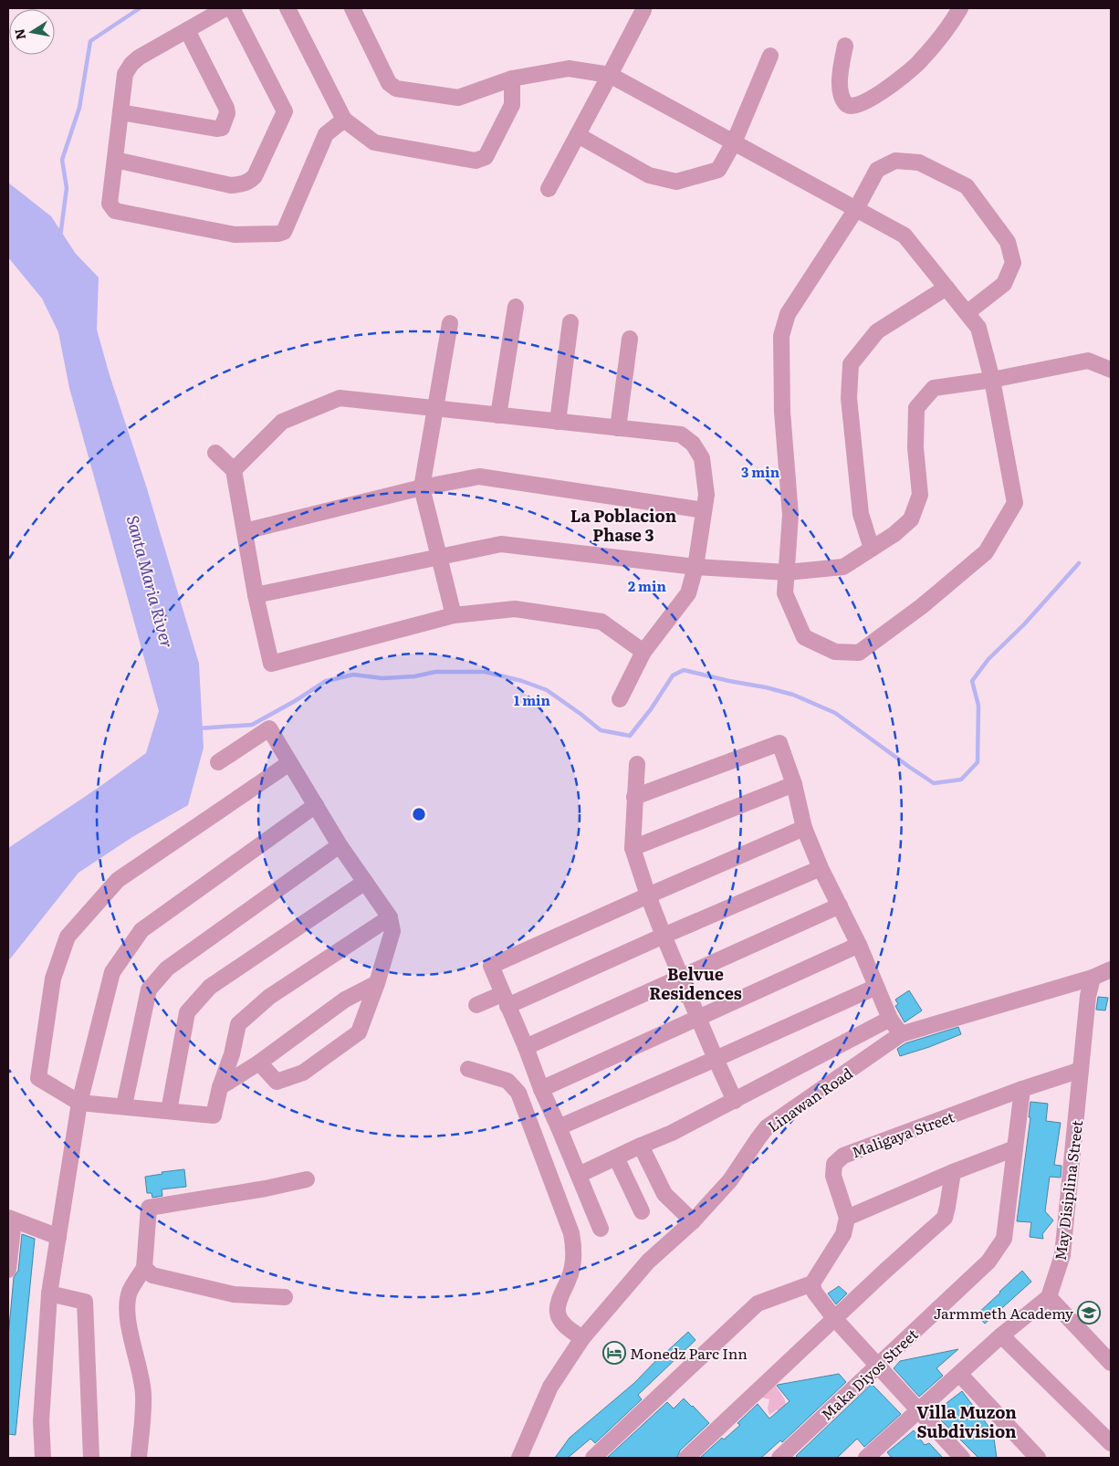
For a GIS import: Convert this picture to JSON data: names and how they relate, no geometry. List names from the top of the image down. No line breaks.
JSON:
{"streets":{"street":["Linawan Road","Maligaya Street","May Disiplina Street","Maka Diyos Street"]},"crossings":[["Linawan Road","May Disiplina Street"],["Maligaya Street","May Disiplina Street"],["Maligaya Street","Maka Diyos Street"]],"districts":["La Poblacion Phase 3","Belvue Residences","Villa Muzon Subdivision"],"water":["Santa Maria River"],"places":{"school or university":["Jarmmeth Academy"],"hotel":["Monedz Parc Inn"]},"north":"left","rings":["3 min","2 min","1 min"]}
